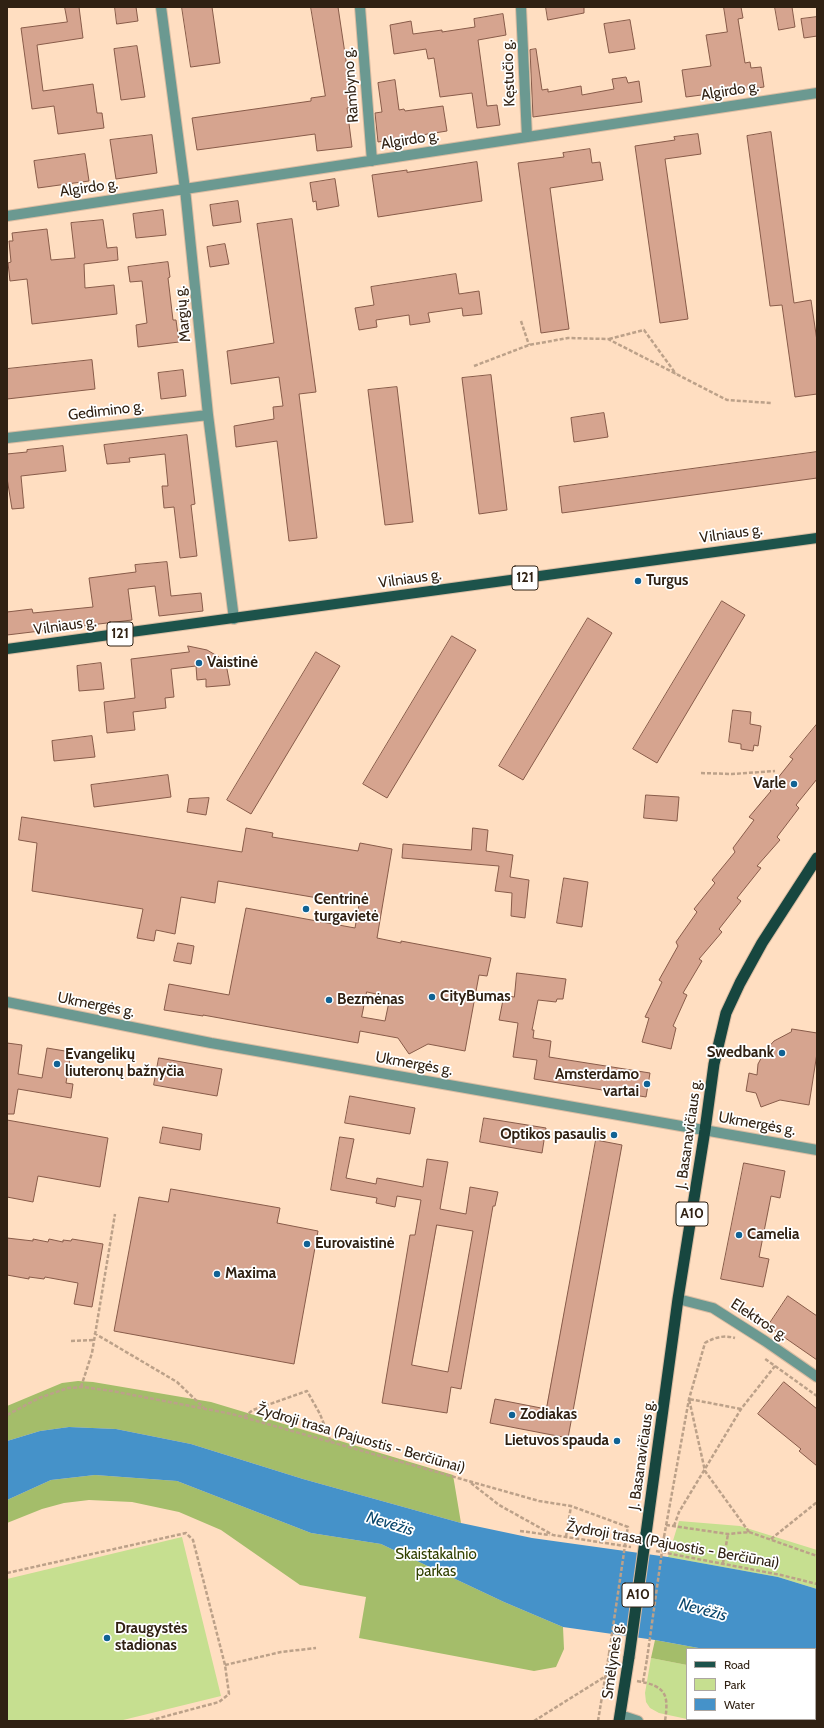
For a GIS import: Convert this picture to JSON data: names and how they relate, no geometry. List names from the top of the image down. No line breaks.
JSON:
{"streets":{"highway":["J. Basanavičiaus g.","A10","Smėlynės g."],"main road":["Vilniaus g.","121"],"street":["Kęstučio g.","Rambyno g.","Algirdo g.","Margių g.","Gedimino g.","Ukmergės g.","Elektros g."],"path":["Žydroji trasa (Pajuostis - Berčiūnai)"]},"crossings":[["Kęstučio g.","Algirdo g."],["Rambyno g.","Algirdo g."],["Algirdo g.","Margių g."],["Margių g.","Gedimino g."],["Margių g.","Vilniaus g."],["Ukmergės g.","J. Basanavičiaus g."],["J. Basanavičiaus g.","Elektros g."],["J. Basanavičiaus g.","Smėlynės g."]],"water":["Nevėžis"],"parks":["Skaistakalnio parkas"],"places":["Turgus","Vaistinė","Varle","Centrinė turgavietė","CityBumas","Bezmėnas","Swedbank","Evangelikų liuteronų bažnyčia","Amsterdamo vartai","Optikos pasaulis","Camelia","Eurovaistinė","Maxima","Zodiakas","Lietuvos spauda","Draugystės stadionas"],"legend":["Road","Park","Water"]}
